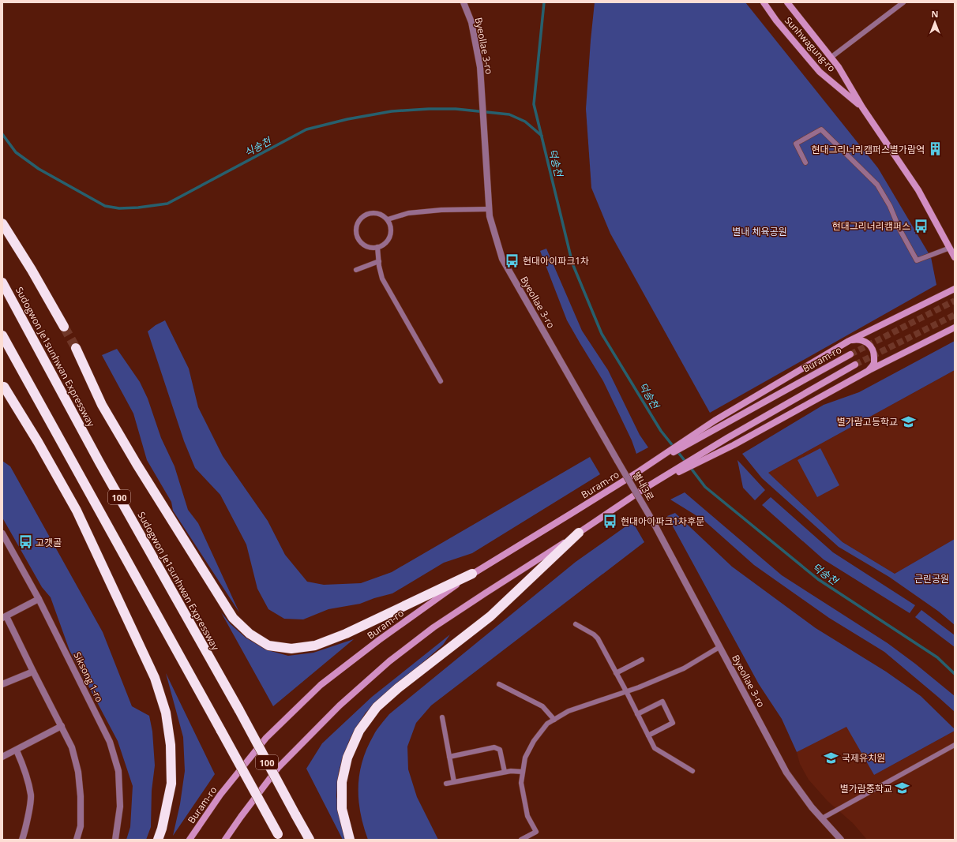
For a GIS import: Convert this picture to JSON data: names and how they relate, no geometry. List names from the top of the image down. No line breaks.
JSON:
{"streets":{"highway":["Sudogwon Je1sunhwan Expressway","100"],"street":["Sunhwagung-ro","Byeollae 3-ro","Buram-ro","별내3로","Siksong 1-ro"]},"crossings":[["Byeollae 3-ro","별내3로"]],"water":["식송천","덕송천"],"parks":["별내 체육공원","근린공원"],"places":{"building":["현대그리너리캠퍼스별가람역"],"bus stop":["현대그리너리캠퍼스","현대아이파크1차","현대아이파크1차후문","고갯골"],"school or university":["별가람고등학교","국제유치원","별가람중학교"]},"north":"top"}
